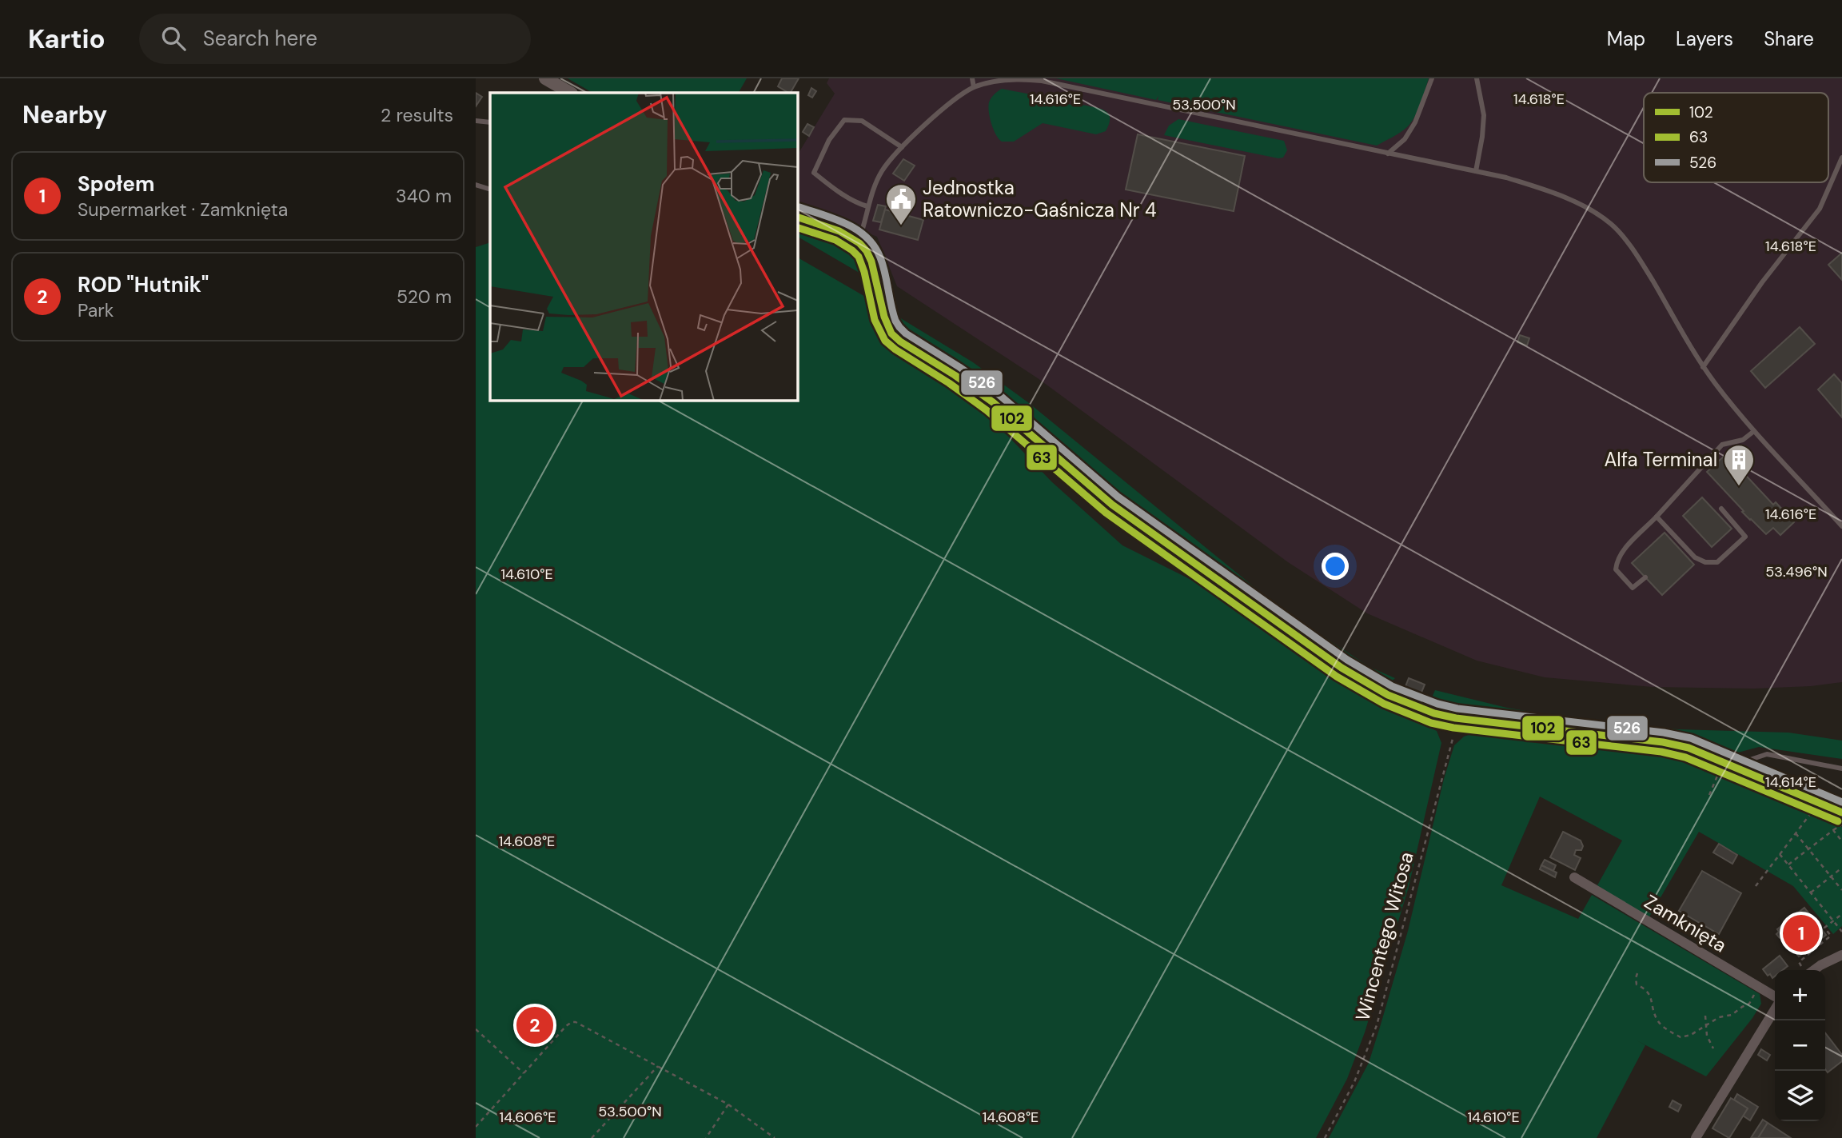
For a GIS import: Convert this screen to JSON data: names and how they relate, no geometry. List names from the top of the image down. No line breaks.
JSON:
{"streets":{"street":["Zamknięta"],"path":["Wincentego Witosa"]},"places":{"public building":["Jednostka Ratowniczo-Gaśnicza Nr 4"],"building":["Alfa Terminal"]},"lines":["transit line 526","transit line 102","transit line 63"],"legend":["102","63","526"],"page":{"header":"Kartio","search":"Search here","nav":["Map","Layers","Share"],"heading":["Nearby","2 results"],"list":[{"mark":"1","name":"Społem","note":"Supermarket · Zamknięta","value":"340 m"},{"mark":"2","name":"ROD \"Hutnik\"","note":"Park","value":"520 m"}],"pins":["1","2"],"map_buttons":["+","−"]},"coordinates":["14.616°E","14.618°E","53.500°N","53.496°N","14.610°E","14.614°E","14.608°E","14.606°E"]}
